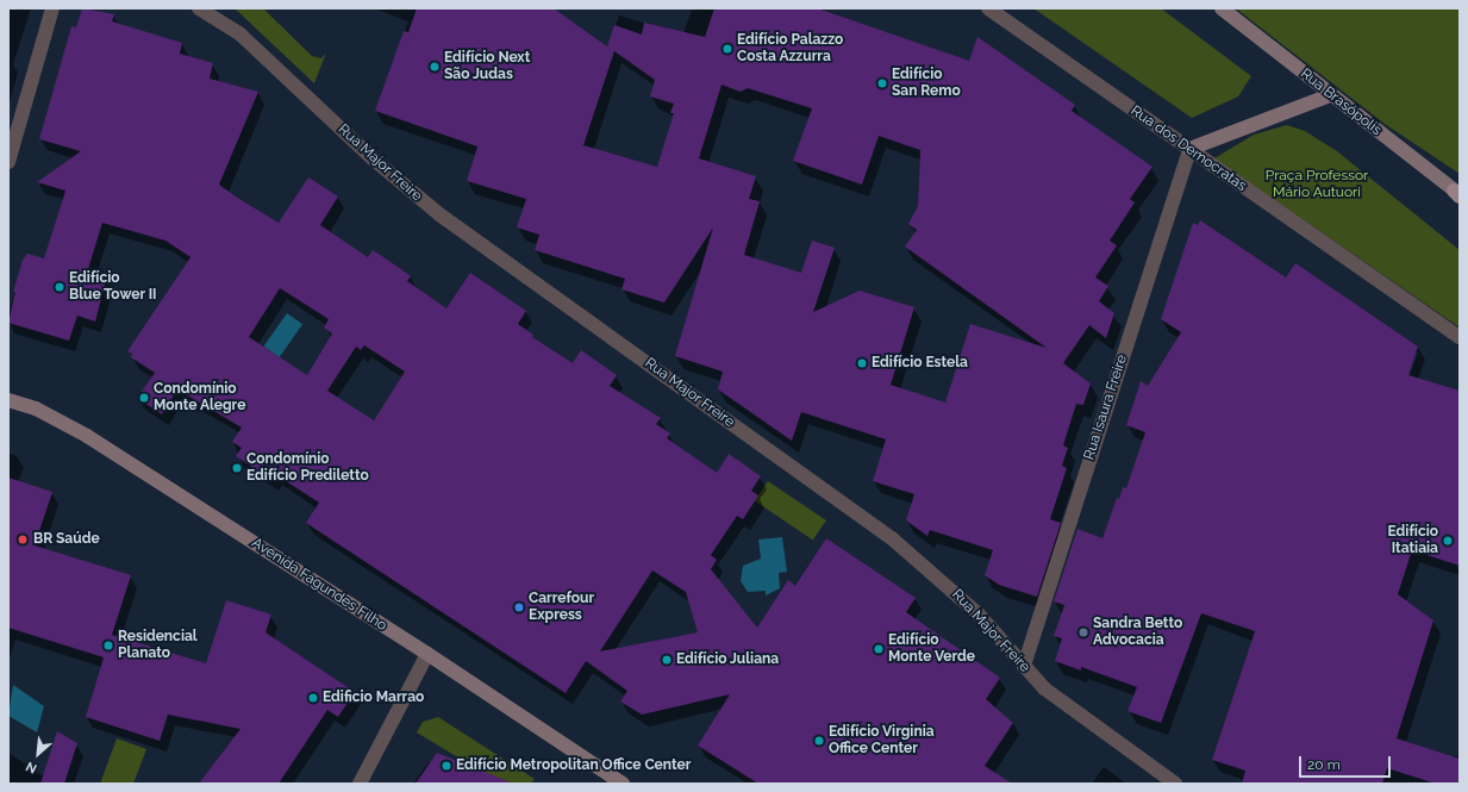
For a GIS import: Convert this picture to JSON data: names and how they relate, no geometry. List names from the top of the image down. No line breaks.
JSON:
{"streets":{"street":["Rua Brasópolis","Rua dos Democratas","Rua Major Freire","Rua Isaura Freire","Avenida Fagundes Filho"]},"crossings":[["Rua dos Democratas","Rua Isaura Freire"],["Rua Major Freire","Rua Isaura Freire"]],"parks":["Praça Professor Mário Autuori"],"places":["Edifício Palazzo Costa Azzurra","Edifício Next São Judas","Edifício San Remo","Edifício Blue Tower II","Edifício Estela","Condomínio Monte Alegre","Condomínio Edifício Prediletto","BR Saúde","Edifício Itatiaia","Carrefour Express","Sandra Betto Advocacia","Residencial Planato","Edifício Monte Verde","Edifício Juliana","Edificio Marrao","Edifício Virginia Office Center","Edifício Metropolitan Office Center"],"scale_bar":"20 m","north":"bottom left"}
